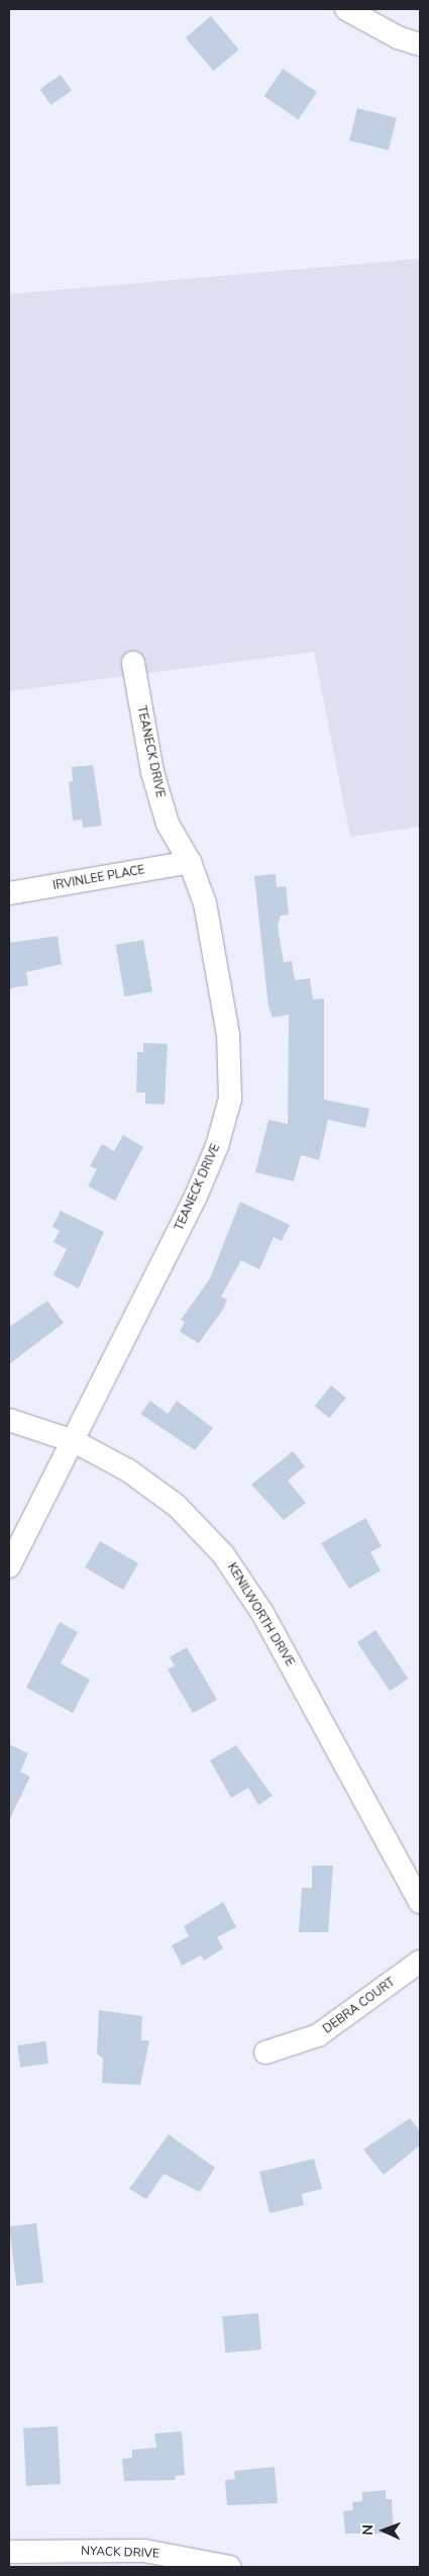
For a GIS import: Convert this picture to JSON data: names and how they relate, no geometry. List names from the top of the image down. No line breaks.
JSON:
{"streets":{"street":["TEANECK DRIVE","IRVINLEE PLACE","KENILWORTH DRIVE","DEBRA COURT","NYACK DRIVE"]},"crossings":[["TEANECK DRIVE","IRVINLEE PLACE"],["TEANECK DRIVE","KENILWORTH DRIVE"]],"north":"left"}
